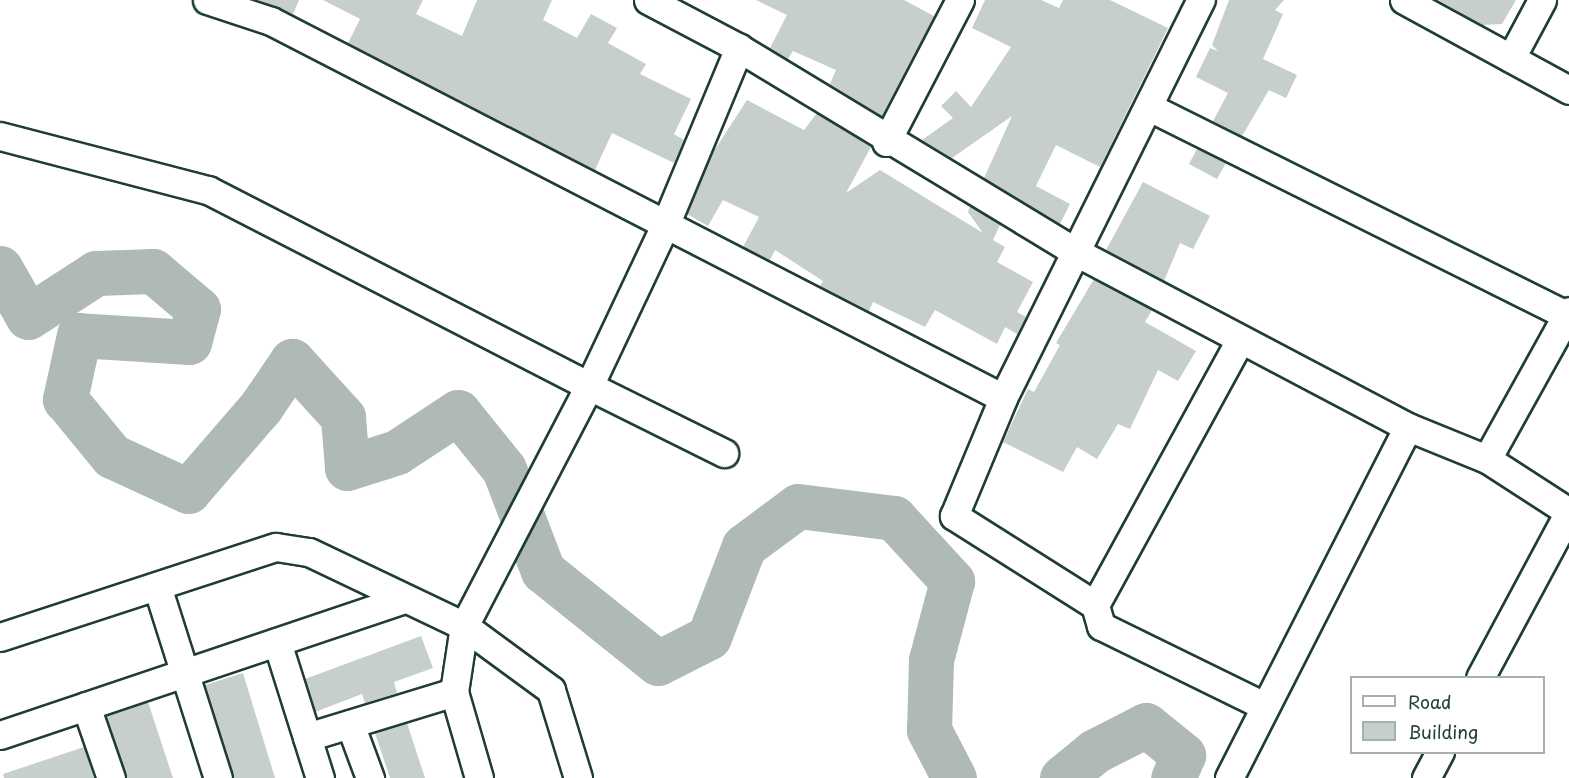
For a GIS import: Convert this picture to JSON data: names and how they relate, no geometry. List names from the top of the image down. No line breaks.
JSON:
{"legend":["Road","Building"]}
